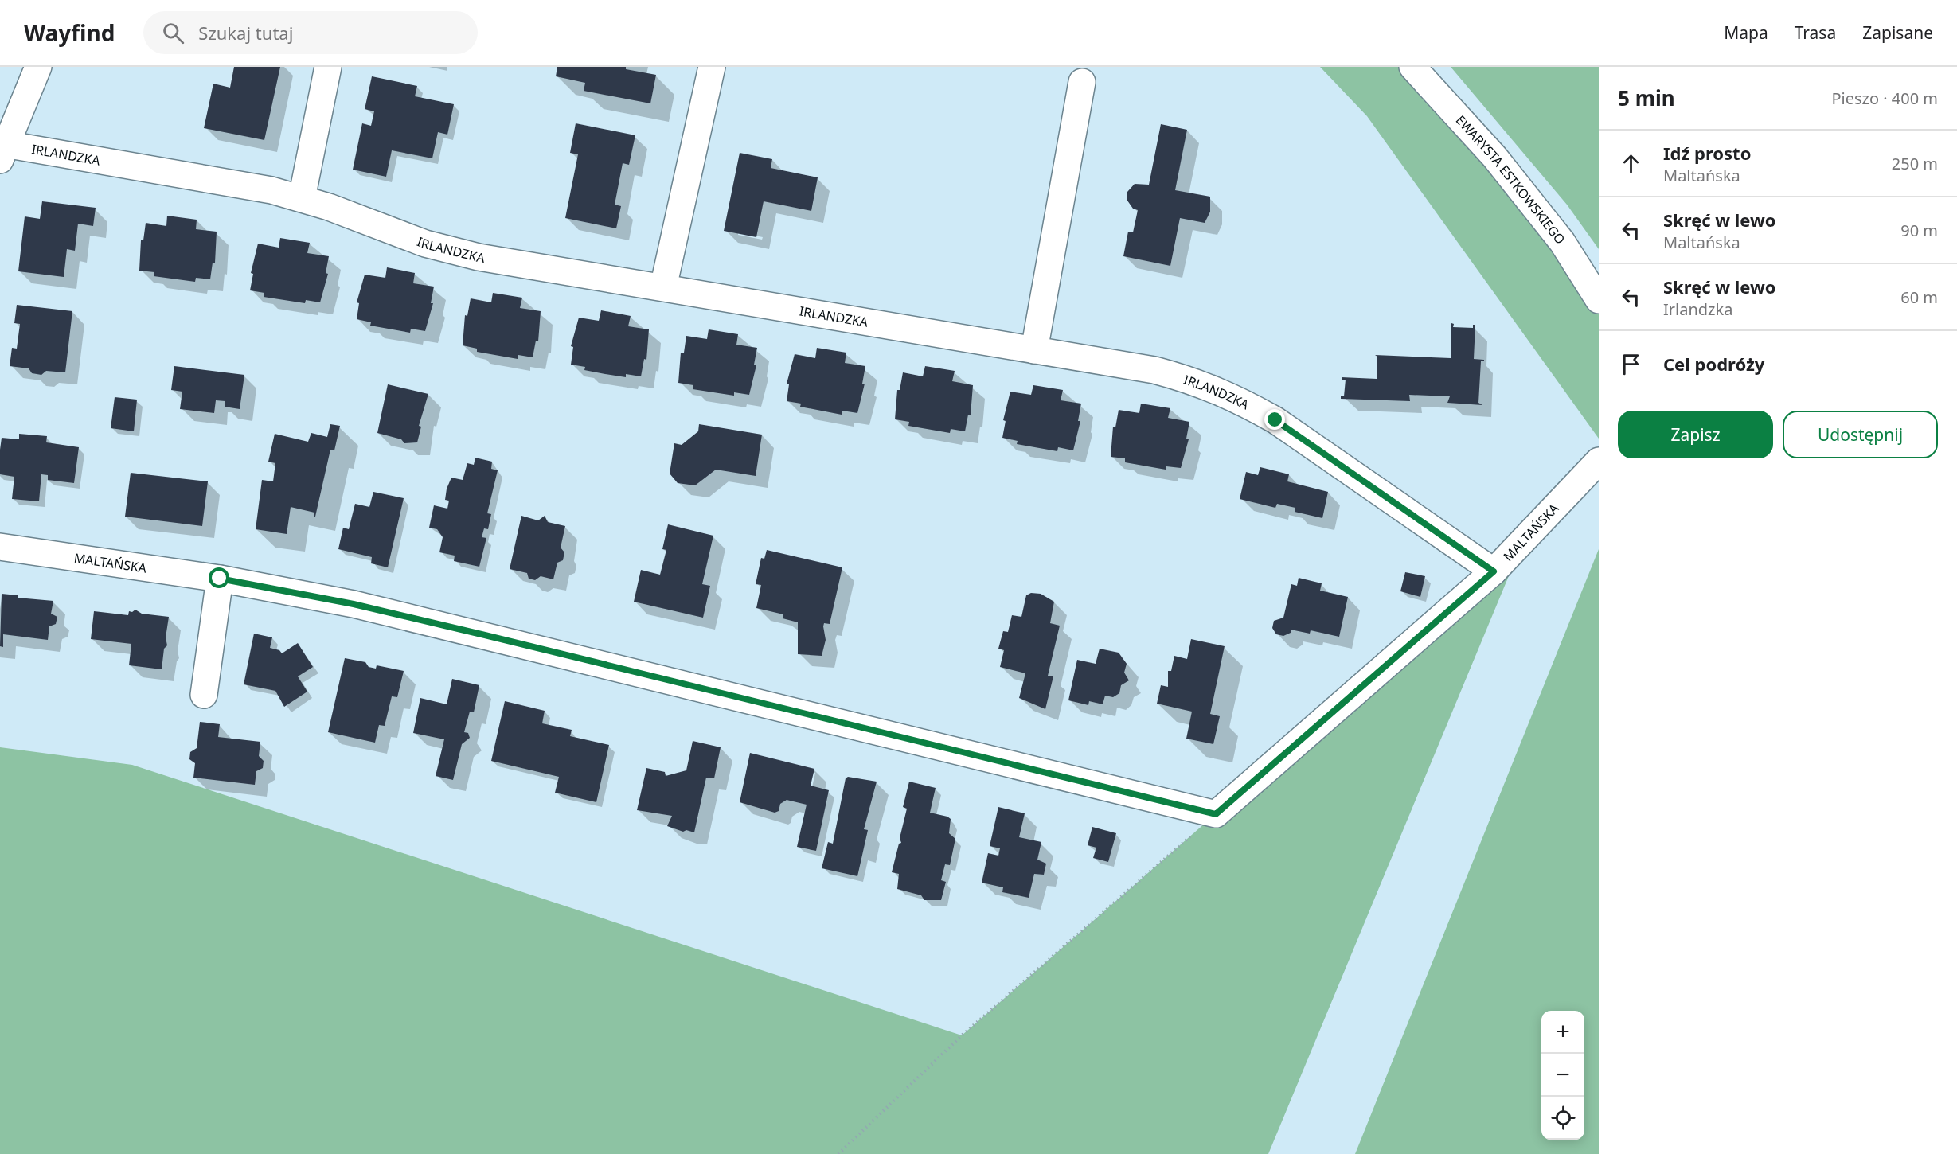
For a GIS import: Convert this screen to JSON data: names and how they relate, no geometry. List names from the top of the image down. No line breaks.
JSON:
{"streets":{"street":["IRLANDZKA","EWARYSTA ESTKOWSKIEGO","MALTAŃSKA"]},"crossings":[["IRLANDZKA","MALTAŃSKA"]],"page":{"header":"Wayfind","search":"Szukaj tutaj","nav":["Mapa","Trasa","Zapisane"],"heading":["5 min","Pieszo · 400 m"],"list":[["Idź prosto","Maltańska","250 m"],["Skręć w lewo","Maltańska","90 m"],["Skręć w lewo","Irlandzka","60 m"],"Cel podróży"],"buttons":["Zapisz","Udostępnij"],"map_buttons":["+","−"]}}
